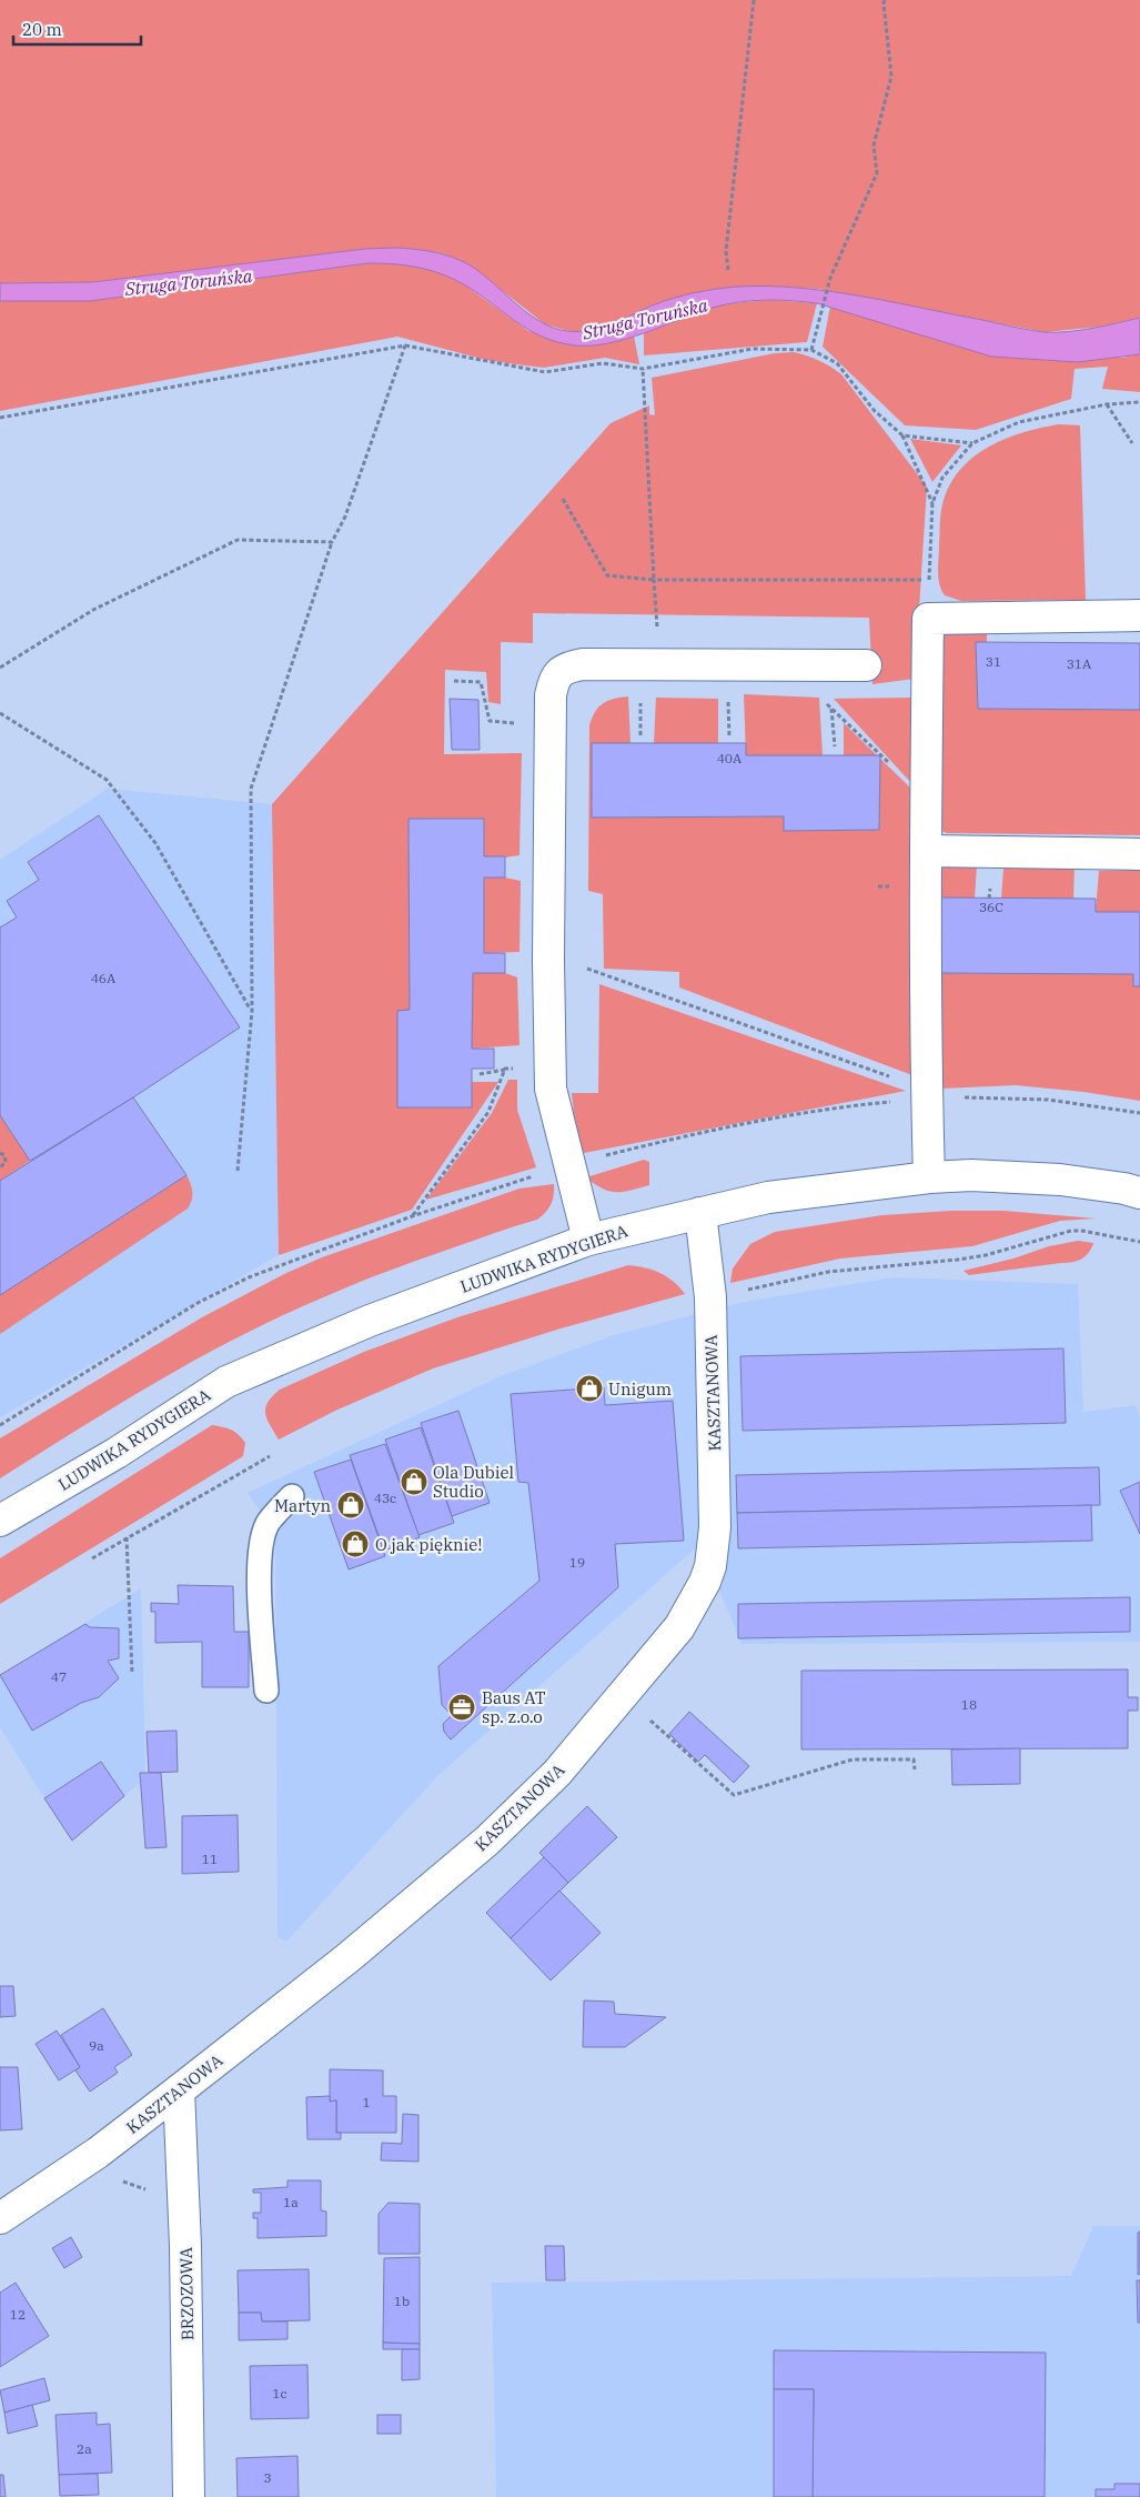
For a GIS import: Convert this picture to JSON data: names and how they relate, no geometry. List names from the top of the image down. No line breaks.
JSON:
{"streets":{"street":["LUDWIKA RYDYGIERA","KASZTANOWA","BRZOZOWA"]},"crossings":[["LUDWIKA RYDYGIERA","KASZTANOWA"],["KASZTANOWA","BRZOZOWA"]],"water":["Struga Toruńska"],"places":{"shop":["Unigum","Ola Dubiel Studio","Martyn","O jak pięknie!"],"office":["Baus AT sp. z.o.o"]},"house_numbers":["31","31A","40A","36C","46A","43c","19","47","18","11","9a","1","1a","1b","12","1c","2a","3"],"scale_bar":"20 m"}
